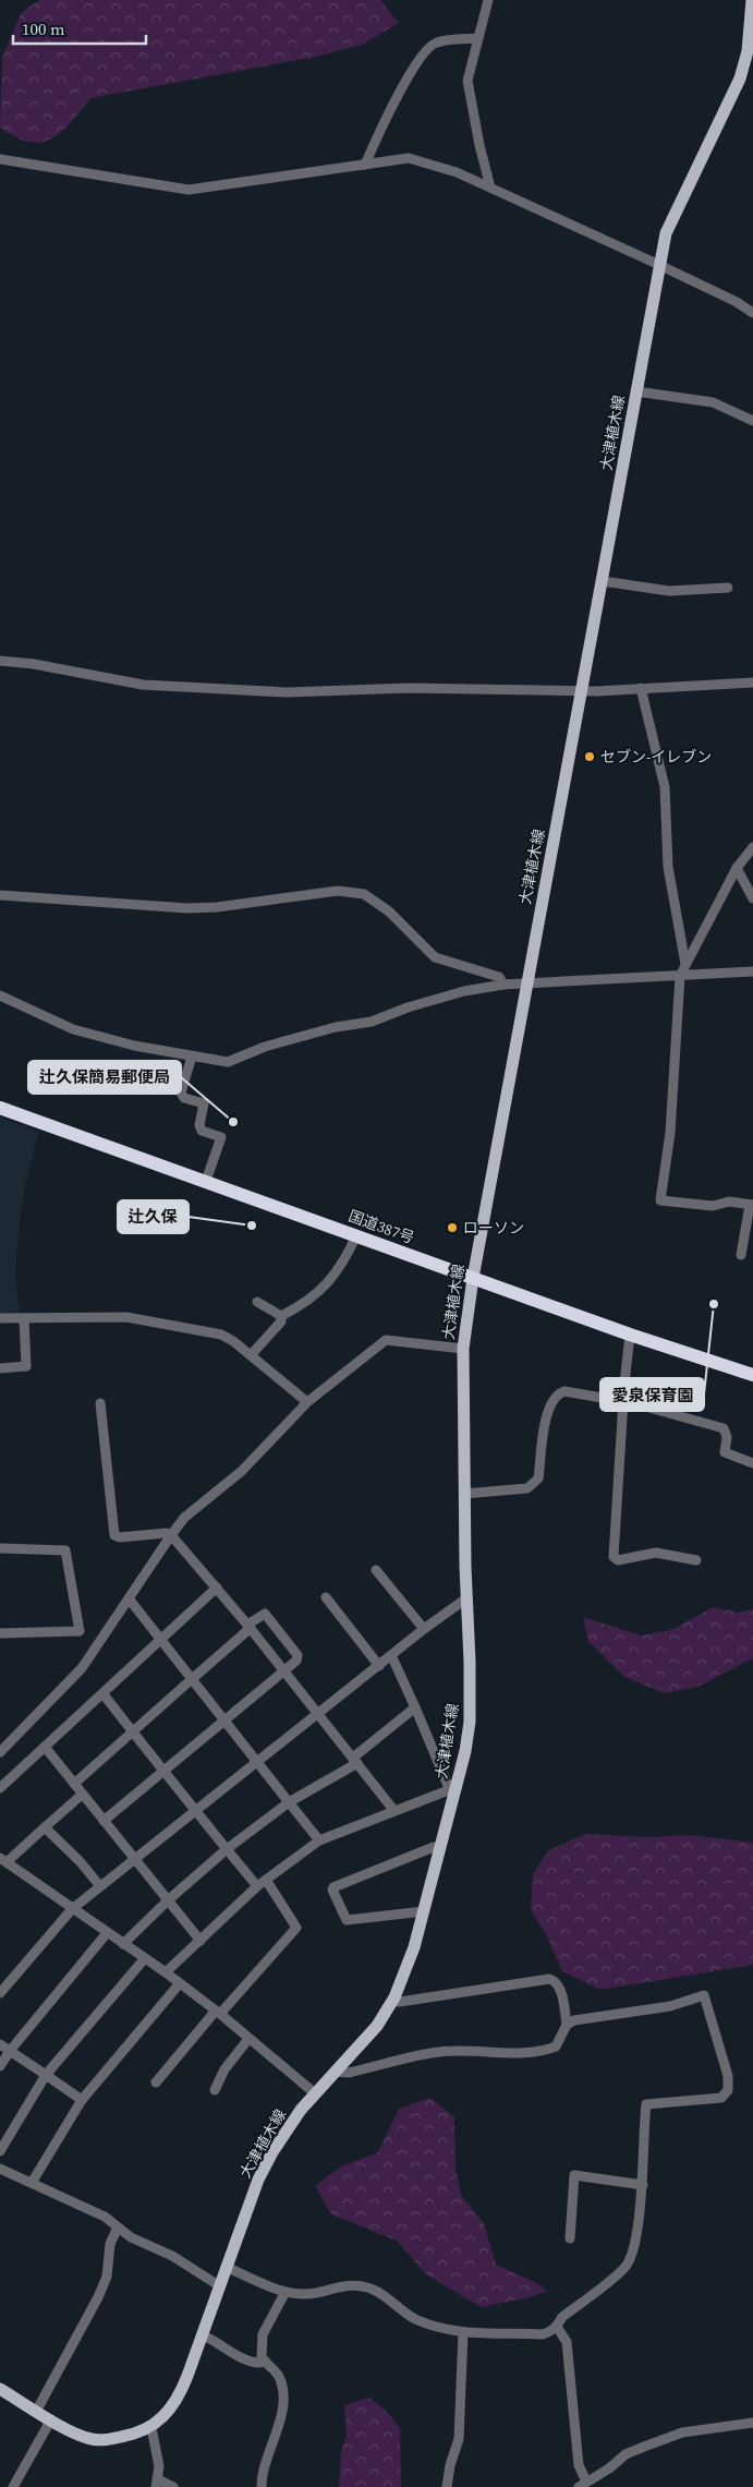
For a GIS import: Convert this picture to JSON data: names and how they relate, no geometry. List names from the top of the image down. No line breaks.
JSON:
{"streets":{"highway":["国道387号"],"main road":["大津植木線"]},"crossings":[["大津植木線","国道387号"]],"places":["セブン-イレブン","辻久保簡易郵便局","辻久保","ローソン","愛泉保育園"],"scale_bar":"100 m"}
